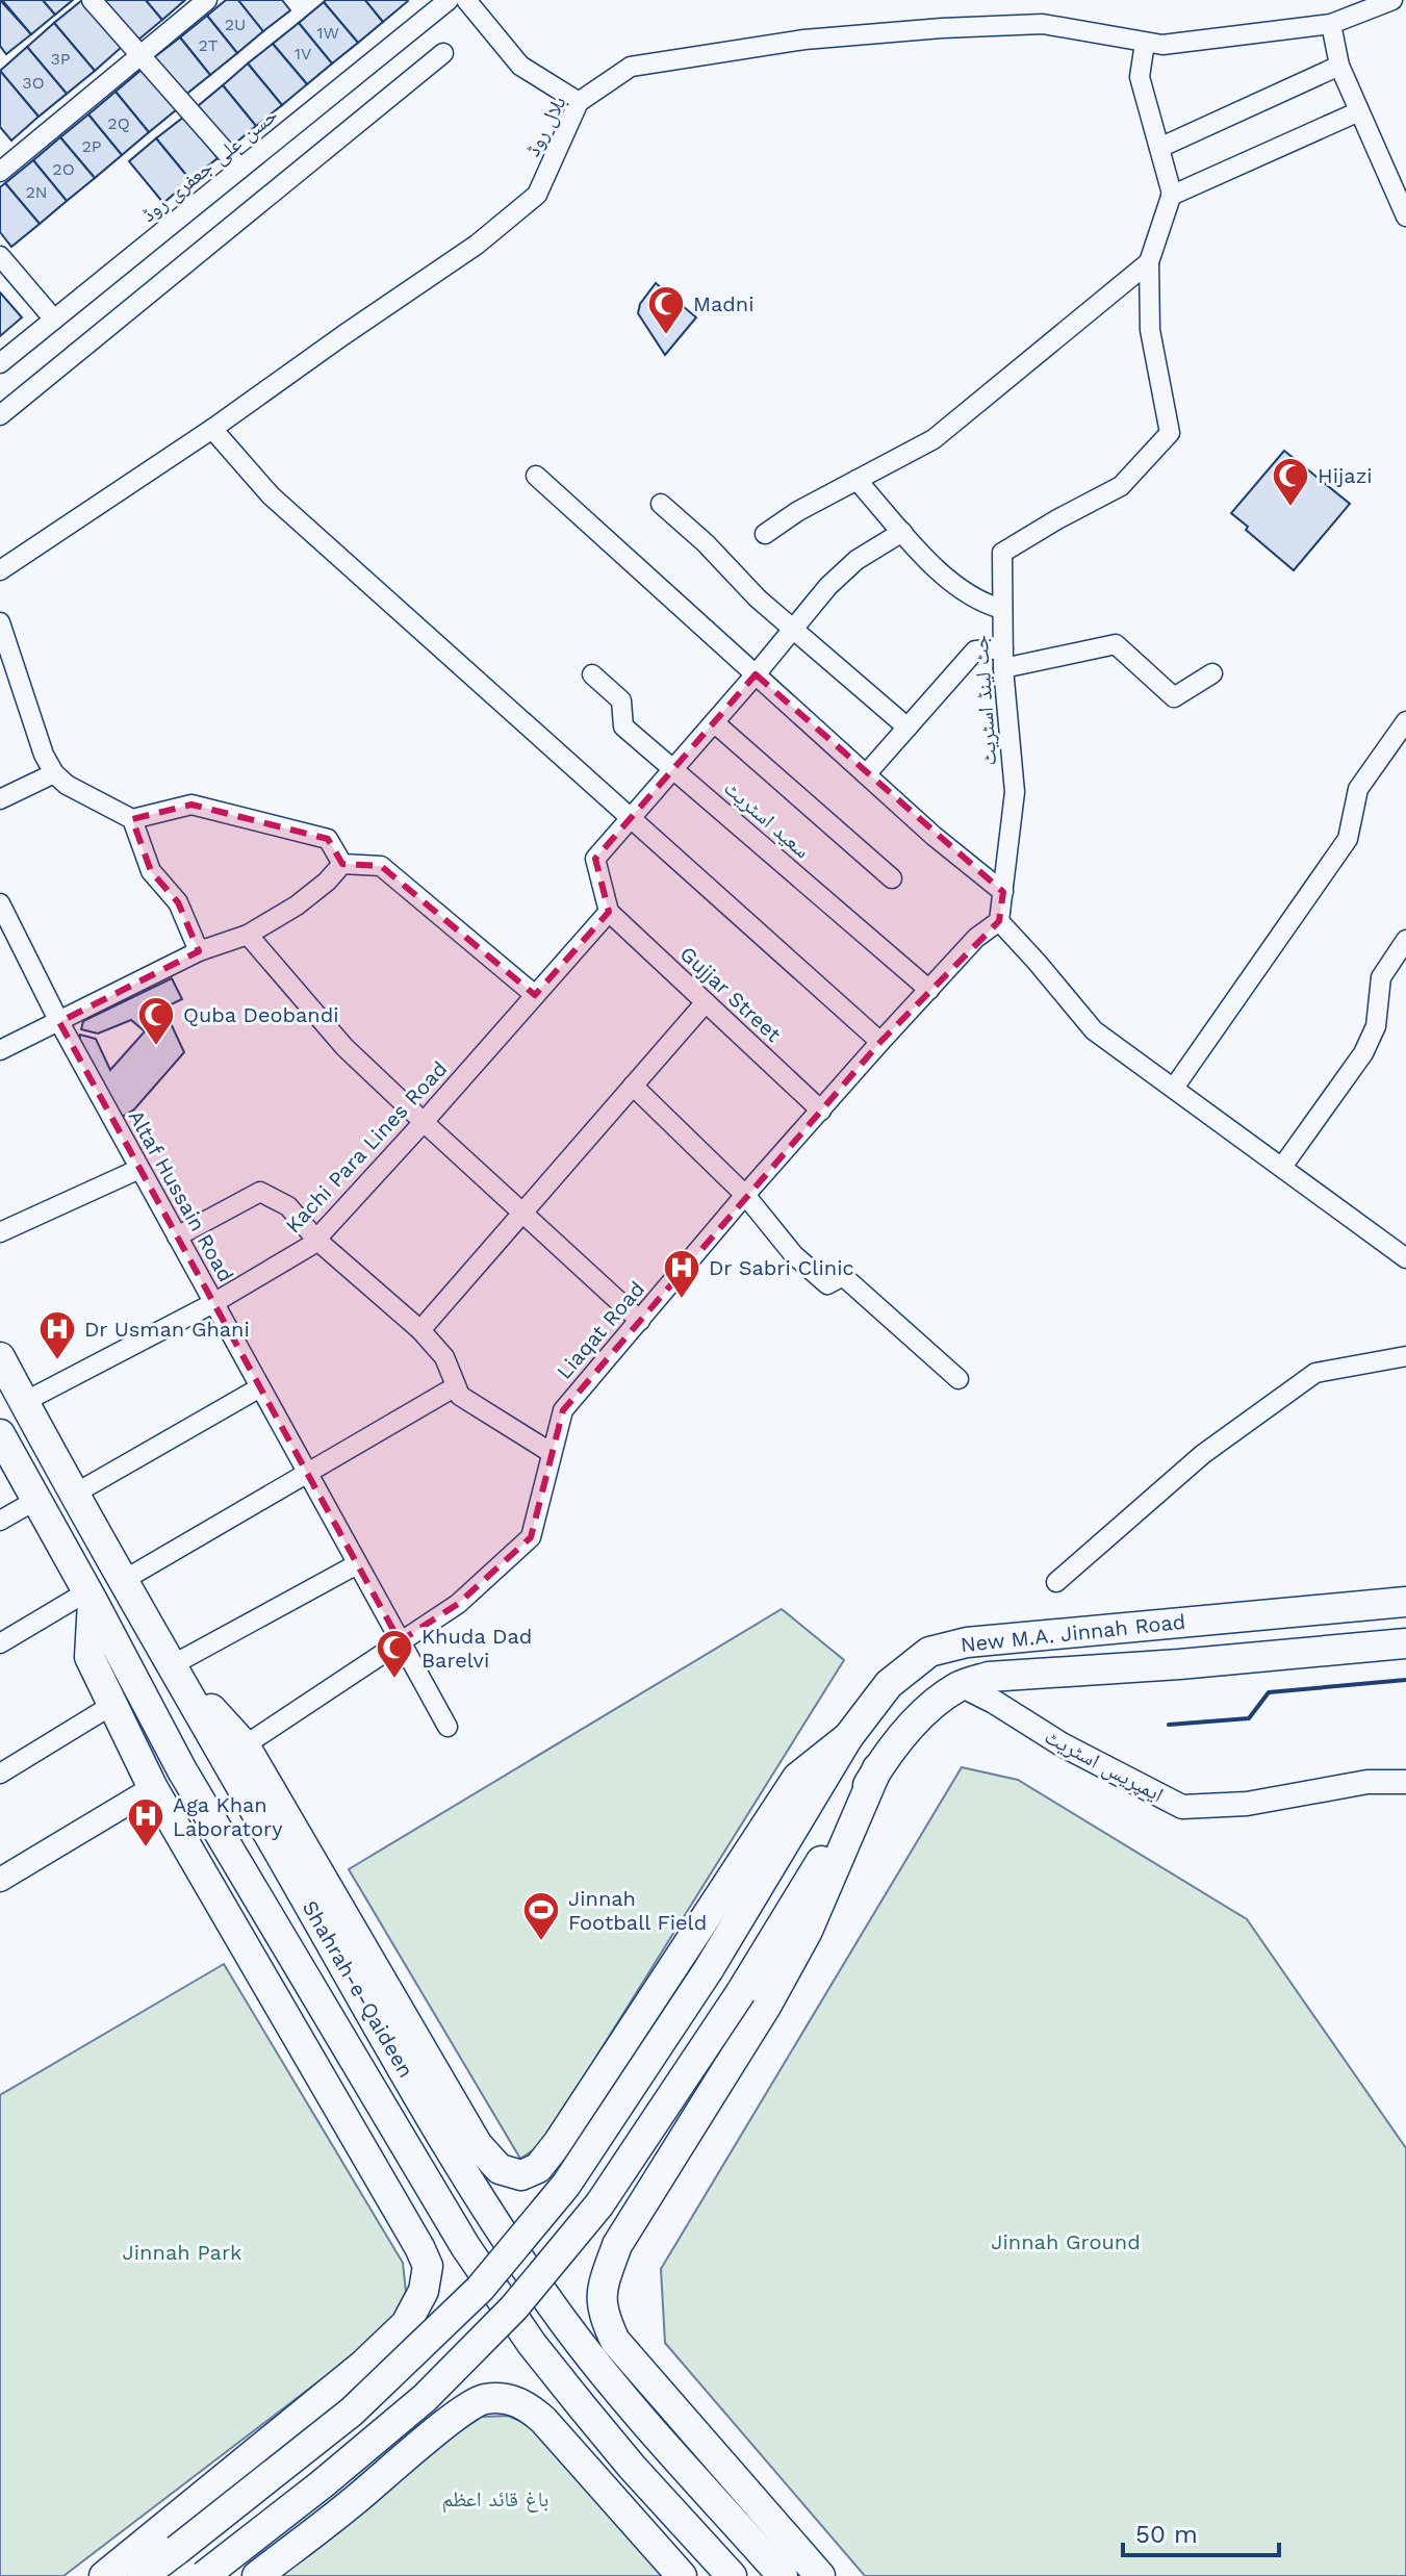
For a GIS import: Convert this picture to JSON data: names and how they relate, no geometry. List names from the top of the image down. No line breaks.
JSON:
{"streets":{"main road":["New M.A. Jinnah Road","Shahrah-e-Qaideen"],"street":["بلال روڈ","حسن علی جعفری روڈ","جٹ لینڈ اسٹریٹ","سعید اسٹریٹ","Gujjar Street","Kachi Para Lines Road","Altaf Hussain Road","Liaqat Road","ایمپریس اسٹریٹ"]},"crossings":[["جٹ لینڈ اسٹریٹ","Liaqat Road"],["سعید اسٹریٹ","Liaqat Road"],["Gujjar Street","Kachi Para Lines Road"],["Gujjar Street","Liaqat Road"],["Kachi Para Lines Road","Altaf Hussain Road"],["Kachi Para Lines Road","Shahrah-e-Qaideen"],["Altaf Hussain Road","Liaqat Road"],["New M.A. Jinnah Road","ایمپریس اسٹریٹ"]],"parks":["Jinnah Ground","Jinnah Park","باغ قائد اعظم"],"places":{"mosque":["Madni","Hijazi","Quba Deobandi","Khuda Dad Barelvi"],"hospital":["Dr Sabri Clinic","Dr Usman Ghani","Aga Khan Laboratory"],"sports":["Jinnah Football Field"]},"house_numbers":["2U","1W","2T","1V","3P","3O","2Q","2P","2O","2N"],"scale_bar":"50 m"}
